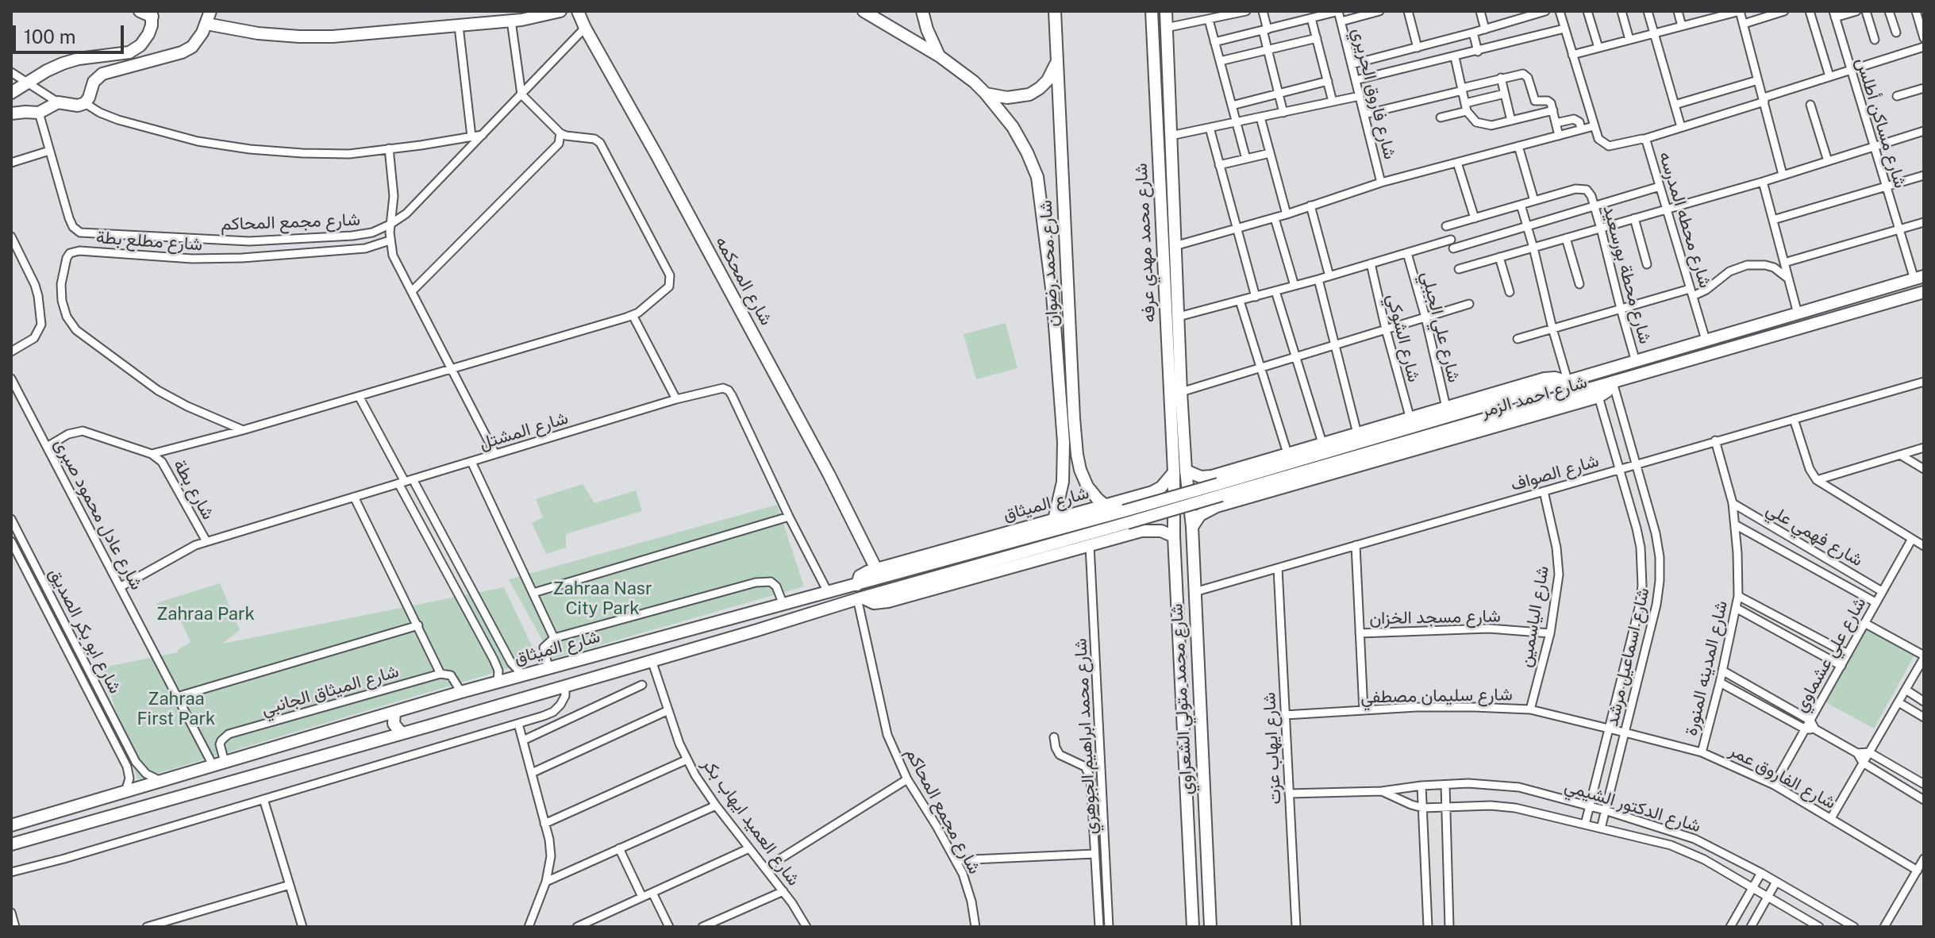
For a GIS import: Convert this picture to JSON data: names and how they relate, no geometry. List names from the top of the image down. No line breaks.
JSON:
{"streets":{"main road":["شارع محمد مهدي عرفه","شارع محمد رضوان","شارع المحكمه","شارع احمد الزمر","شارع الميثاق","شارع محمد متولي الشعراوي"],"street":["شارع فاروق الحريري","شارع مساكن أطلس","شارع محطه المدرسه","شارع مجمع المحاكم","شارع مطلع بطة","شارع محطة بورسعيد","شارع علي الجبلي","شارع الشوكي","شارع المشتل","شارع الصواف","شارع بطة","شارع عادل محمود صبرى","شارع فهمي علي","شارع الياسمين","شارع مسجد الخزان","شارع ابو بكر الصديق","شارع علي عشماوي","شارع اسماعيل مرشد","شارع المدينه المنورة","شارع الميثاق الجانبي","شارع سليمان مصطفي","شارع محمد ابراهيم الجوهري","شارع ايهاب عزت","شارع الفاروق عمر","شارع الدكتور الشيمي","شارع العميد ايهاب بكر"]},"crossings":[["شارع مساكن أطلس","شارع احمد الزمر"],["شارع محطه المدرسه","شارع احمد الزمر"],["شارع مجمع المحاكم","شارع المحكمه"],["شارع محمد مهدي عرفه","شارع احمد الزمر"],["شارع محمد مهدي عرفه","شارع الميثاق"],["شارع محمد مهدي عرفه","شارع محمد متولي الشعراوي"],["شارع محمد رضوان","شارع الميثاق"],["شارع محطة بورسعيد","شارع احمد الزمر"],["شارع المحكمه","شارع الميثاق"],["شارع علي الجبلي","شارع احمد الزمر"],["شارع الشوكي","شارع احمد الزمر"],["شارع احمد الزمر","شارع اسماعيل مرشد"],["شارع احمد الزمر","شارع محمد متولي الشعراوي"],["شارع المشتل","شارع بطة"],["شارع المشتل","شارع الميثاق"],["شارع المشتل","شارع عادل محمود صبرى"],["شارع الصواف","شارع الياسمين"],["شارع الصواف","شارع اسماعيل مرشد"],["شارع الصواف","شارع المدينه المنورة"],["شارع الصواف","شارع محمد متولي الشعراوي"],["شارع الصواف","شارع ايهاب عزت"],["شارع بطة","شارع عادل محمود صبرى"],["شارع الميثاق","شارع عادل محمود صبرى"],["شارع الميثاق","شارع ابو بكر الصديق"],["شارع الميثاق","شارع الميثاق الجانبي"],["شارع الميثاق","شارع محمد متولي الشعراوي"],["شارع فهمي علي","شارع علي عشماوي"],["شارع فهمي علي","شارع المدينه المنورة"],["شارع الياسمين","شارع مسجد الخزان"],["شارع الياسمين","شارع سليمان مصطفي"],["شارع علي عشماوي","شارع الفاروق عمر"],["شارع اسماعيل مرشد","شارع سليمان مصطفي"],["شارع اسماعيل مرشد","شارع الفاروق عمر"],["شارع اسماعيل مرشد","شارع الدكتور الشيمي"],["شارع المدينه المنورة","شارع الفاروق عمر"],["شارع سليمان مصطفي","شارع ايهاب عزت"],["شارع سليمان مصطفي","شارع الفاروق عمر"],["شارع ايهاب عزت","شارع الدكتور الشيمي"]],"parks":["Zahraa Nasr City Park","Zahraa Park","Zahraa First Park"],"scale_bar":"100 m"}
